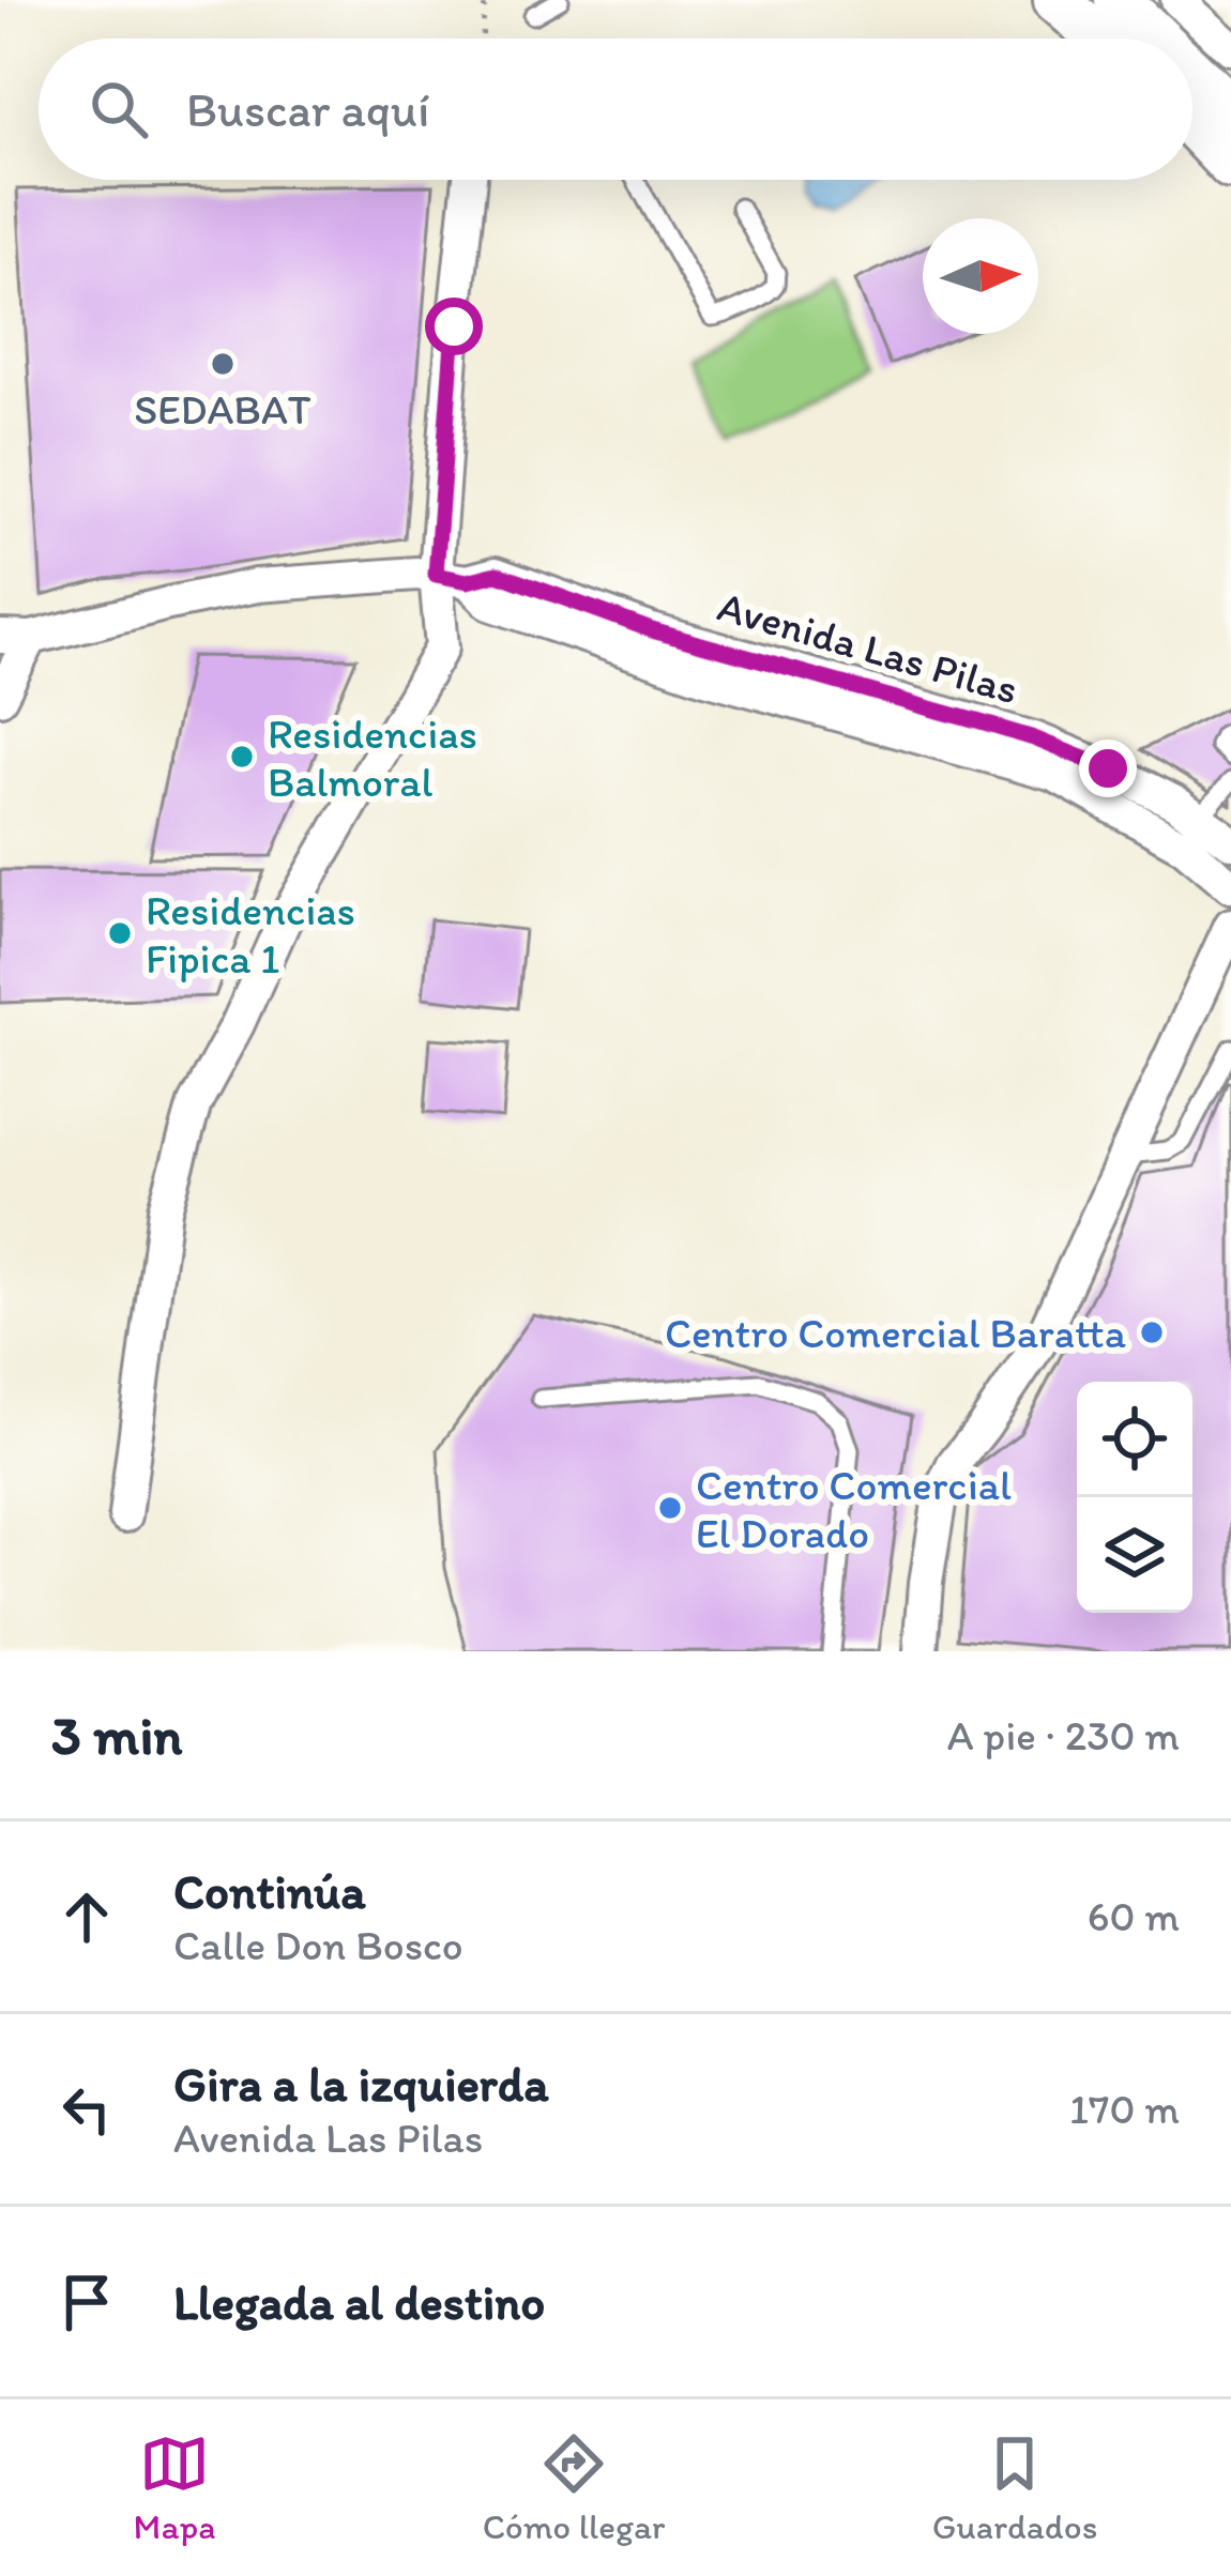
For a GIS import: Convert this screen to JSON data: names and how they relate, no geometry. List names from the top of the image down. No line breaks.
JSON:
{"streets":{"street":["Avenida Las Pilas"]},"places":["SEDABAT","Residencias Balmoral","Residencias Fipica 1","Centro Comercial Baratta","Centro Comercial El Dorado"],"north":"right","page":{"search":"Buscar aquí","heading":["3 min","A pie · 230 m"],"list":[["Continúa","Calle Don Bosco","60 m"],["Gira a la izquierda","Avenida Las Pilas","170 m"],"Llegada al destino"],"nav":["Mapa","Cómo llegar","Guardados"]}}
